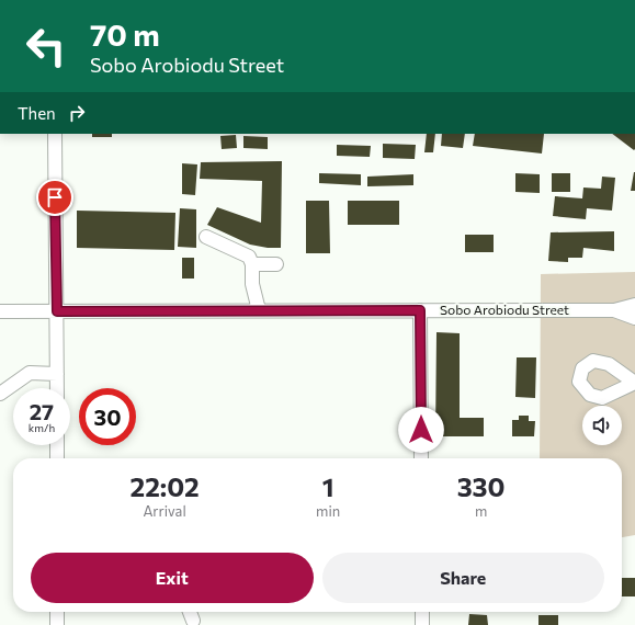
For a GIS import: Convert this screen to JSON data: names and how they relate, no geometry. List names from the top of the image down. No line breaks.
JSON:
{"streets":{"street":["Sobo Arobiodu Street"]},"page":{"turn":["70 m","Sobo Arobiodu Street"],"then":"Then","speed":"27 km/h","limit":"30","eta":["22:02","Arrival","1","min","330","m"],"buttons":["Exit","Share"]}}
